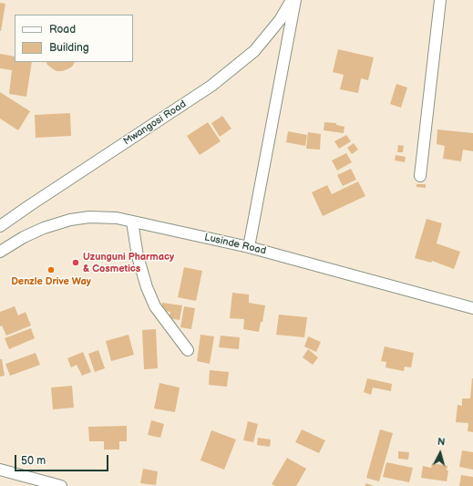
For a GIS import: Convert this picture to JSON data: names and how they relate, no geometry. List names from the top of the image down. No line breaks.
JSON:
{"streets":{"street":["Mwangosi Road","Lusinde Road"]},"places":["Uzunguni Pharmacy & Cosmetics","Denzle Drive Way"],"legend":["Road","Building"],"scale_bar":"50 m","north":"top"}
